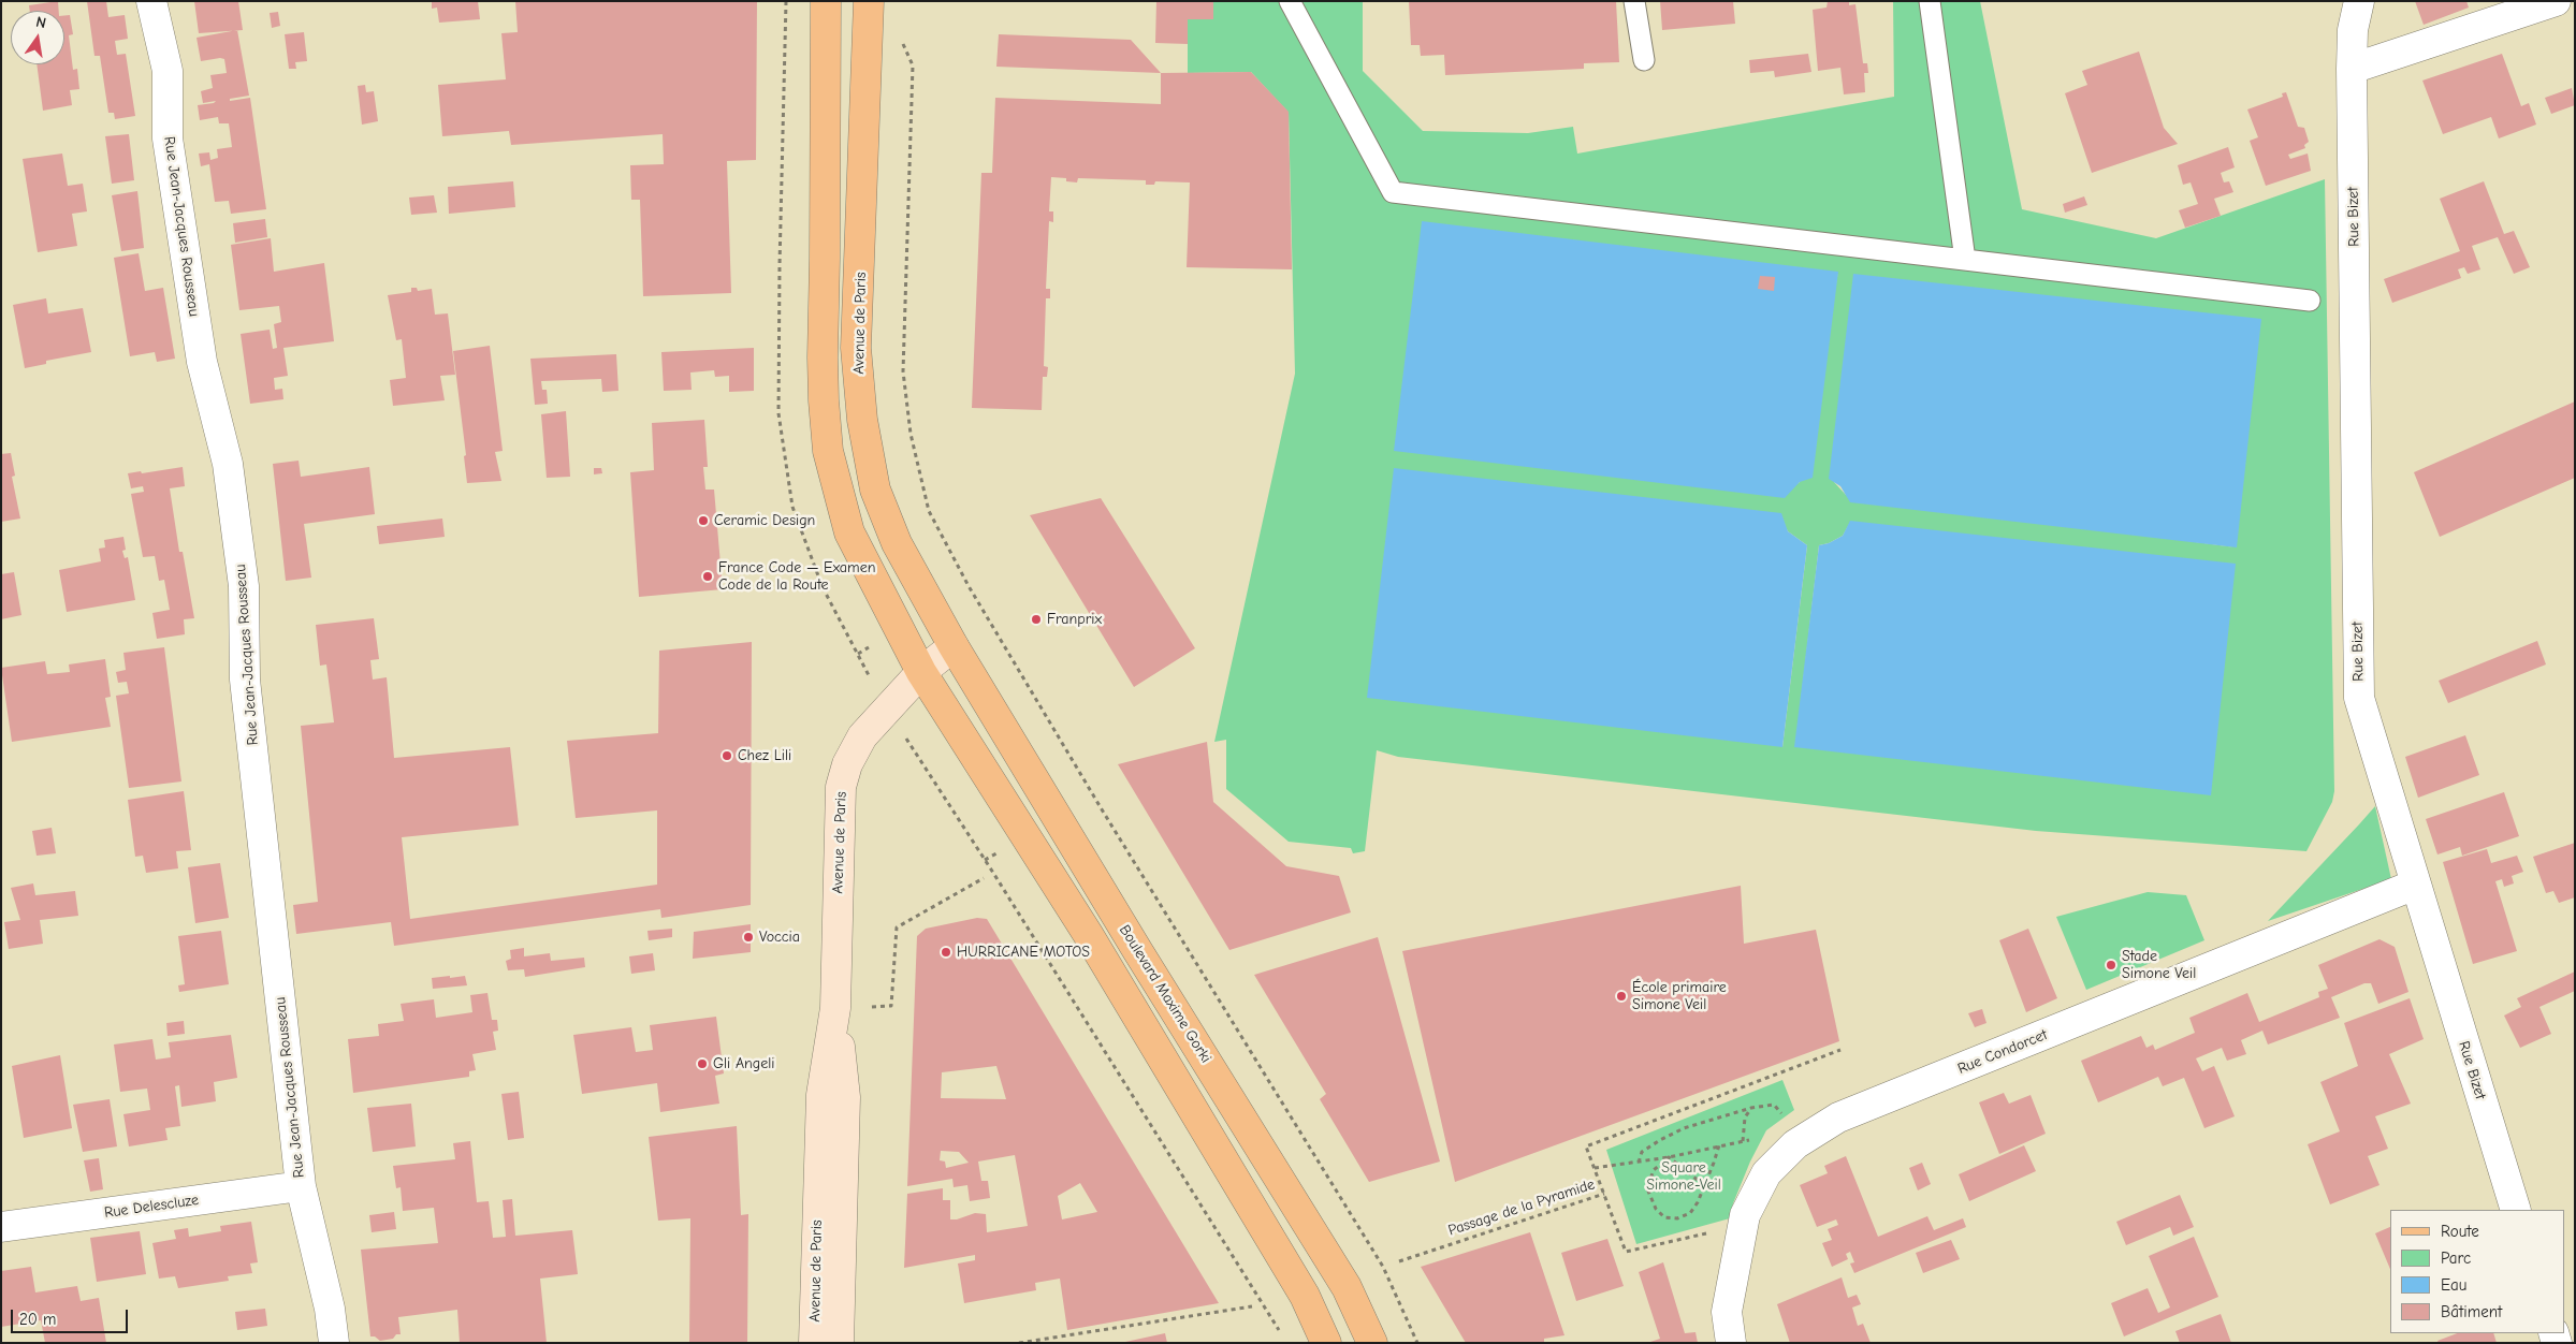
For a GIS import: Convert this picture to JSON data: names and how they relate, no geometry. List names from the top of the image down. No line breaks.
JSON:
{"streets":{"main road":["Avenue de Paris","Boulevard Maxime Gorki"],"street":["Rue Bizet","Rue Jean-Jacques Rousseau","Rue Condorcet","Rue Delescluze"],"path":["Passage de la Pyramide"]},"crossings":[["Rue Bizet","Rue Condorcet"],["Rue Jean-Jacques Rousseau","Rue Delescluze"],["Avenue de Paris","Boulevard Maxime Gorki"],["Rue Condorcet","Passage de la Pyramide"]],"parks":["Square Simone-Veil"],"places":["Ceramic Design","France Code — Examen Code de la Route","Franprix","Chez Lili","Voccia","HURRICANE MOTOS","Stade Simone Veil","École primaire Simone Veil","Gli Angeli"],"legend":["Route","Parc","Eau","Bâtiment"],"scale_bar":"20 m","north":"top"}
